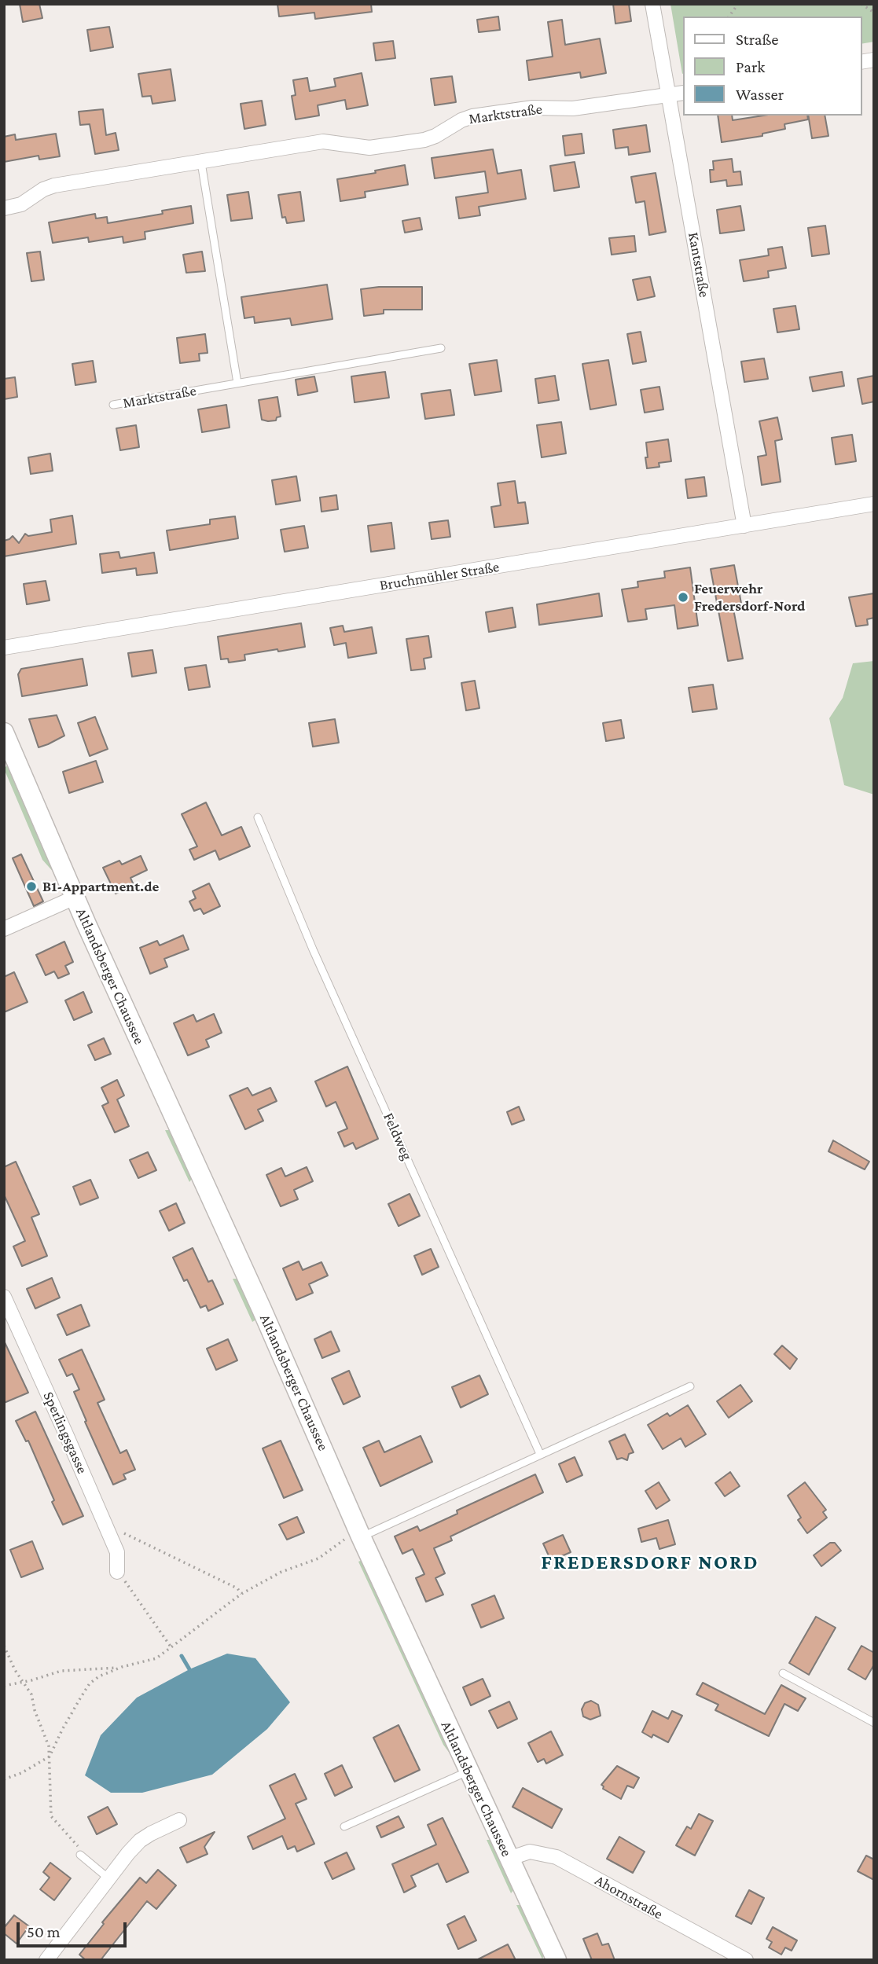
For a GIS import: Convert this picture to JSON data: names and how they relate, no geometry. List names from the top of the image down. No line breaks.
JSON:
{"streets":{"main road":["Altlandsberger Chaussee"],"street":["Marktstraße","Kantstraße","Bruchmühler Straße","Sperlingsgasse","Ahornstraße"],"lane":["Feldweg"]},"crossings":[["Marktstraße","Kantstraße"],["Kantstraße","Bruchmühler Straße"],["Altlandsberger Chaussee","Ahornstraße"]],"districts":["FREDERSDORF NORD"],"places":["Feuerwehr Fredersdorf-Nord","B1-Appartment.de"],"legend":["Straße","Park","Wasser"],"scale_bar":"50 m"}
